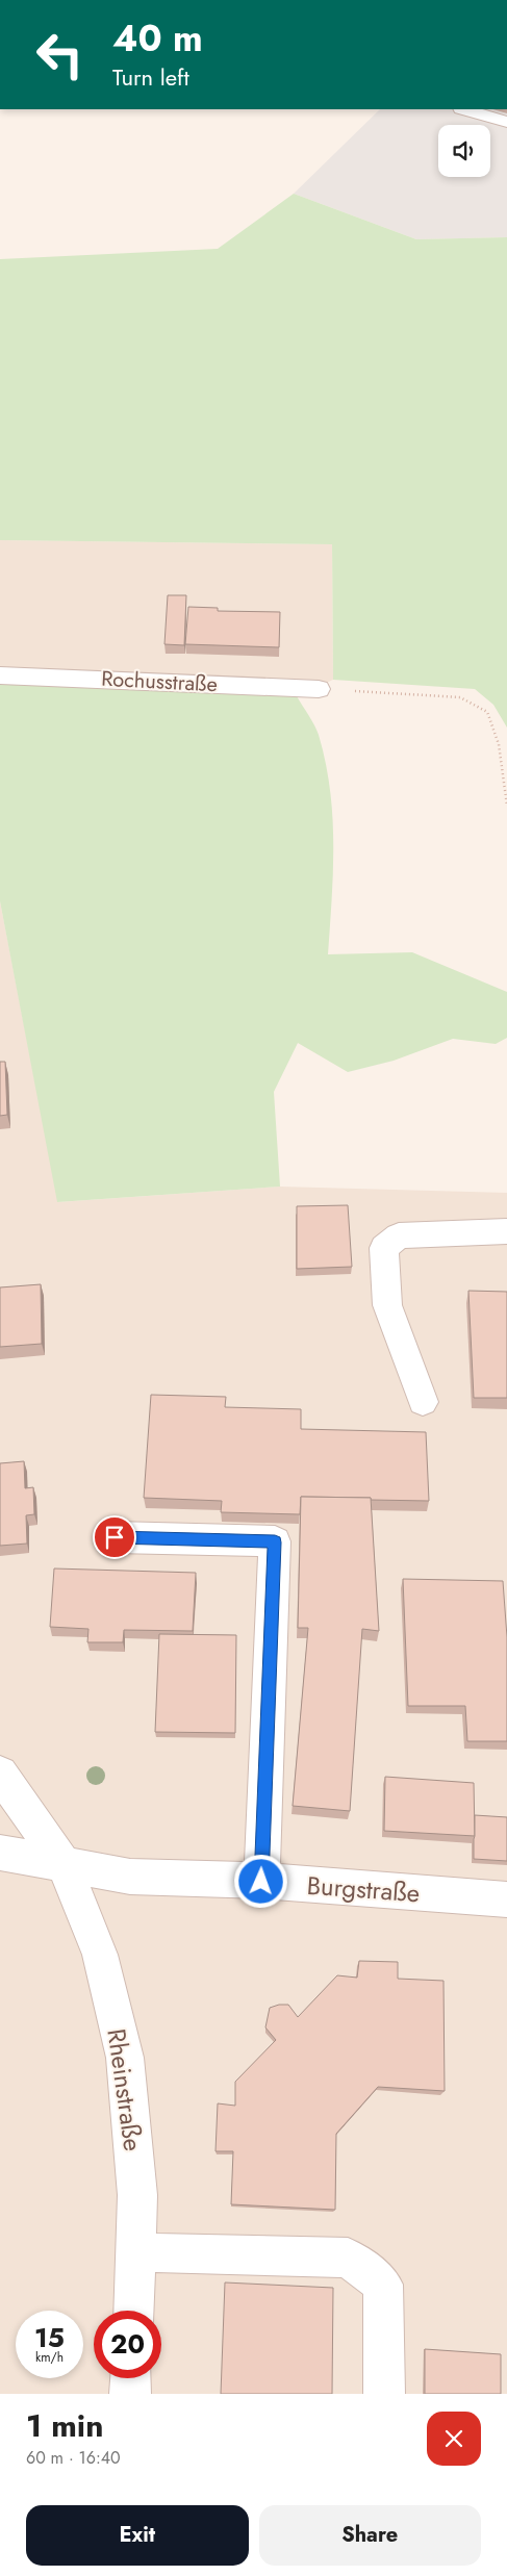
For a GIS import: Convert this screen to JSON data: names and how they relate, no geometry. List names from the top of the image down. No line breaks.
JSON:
{"streets":{"street":["Rochusstraße","Burgstraße","Rheinstraße"]},"crossings":[["Burgstraße","Rheinstraße"]],"page":{"turn":["40 m","Turn left"],"speed":"15 km/h","limit":"20","heading":["1 min","60 m · 16:40"],"buttons":["Exit","Share"]}}
